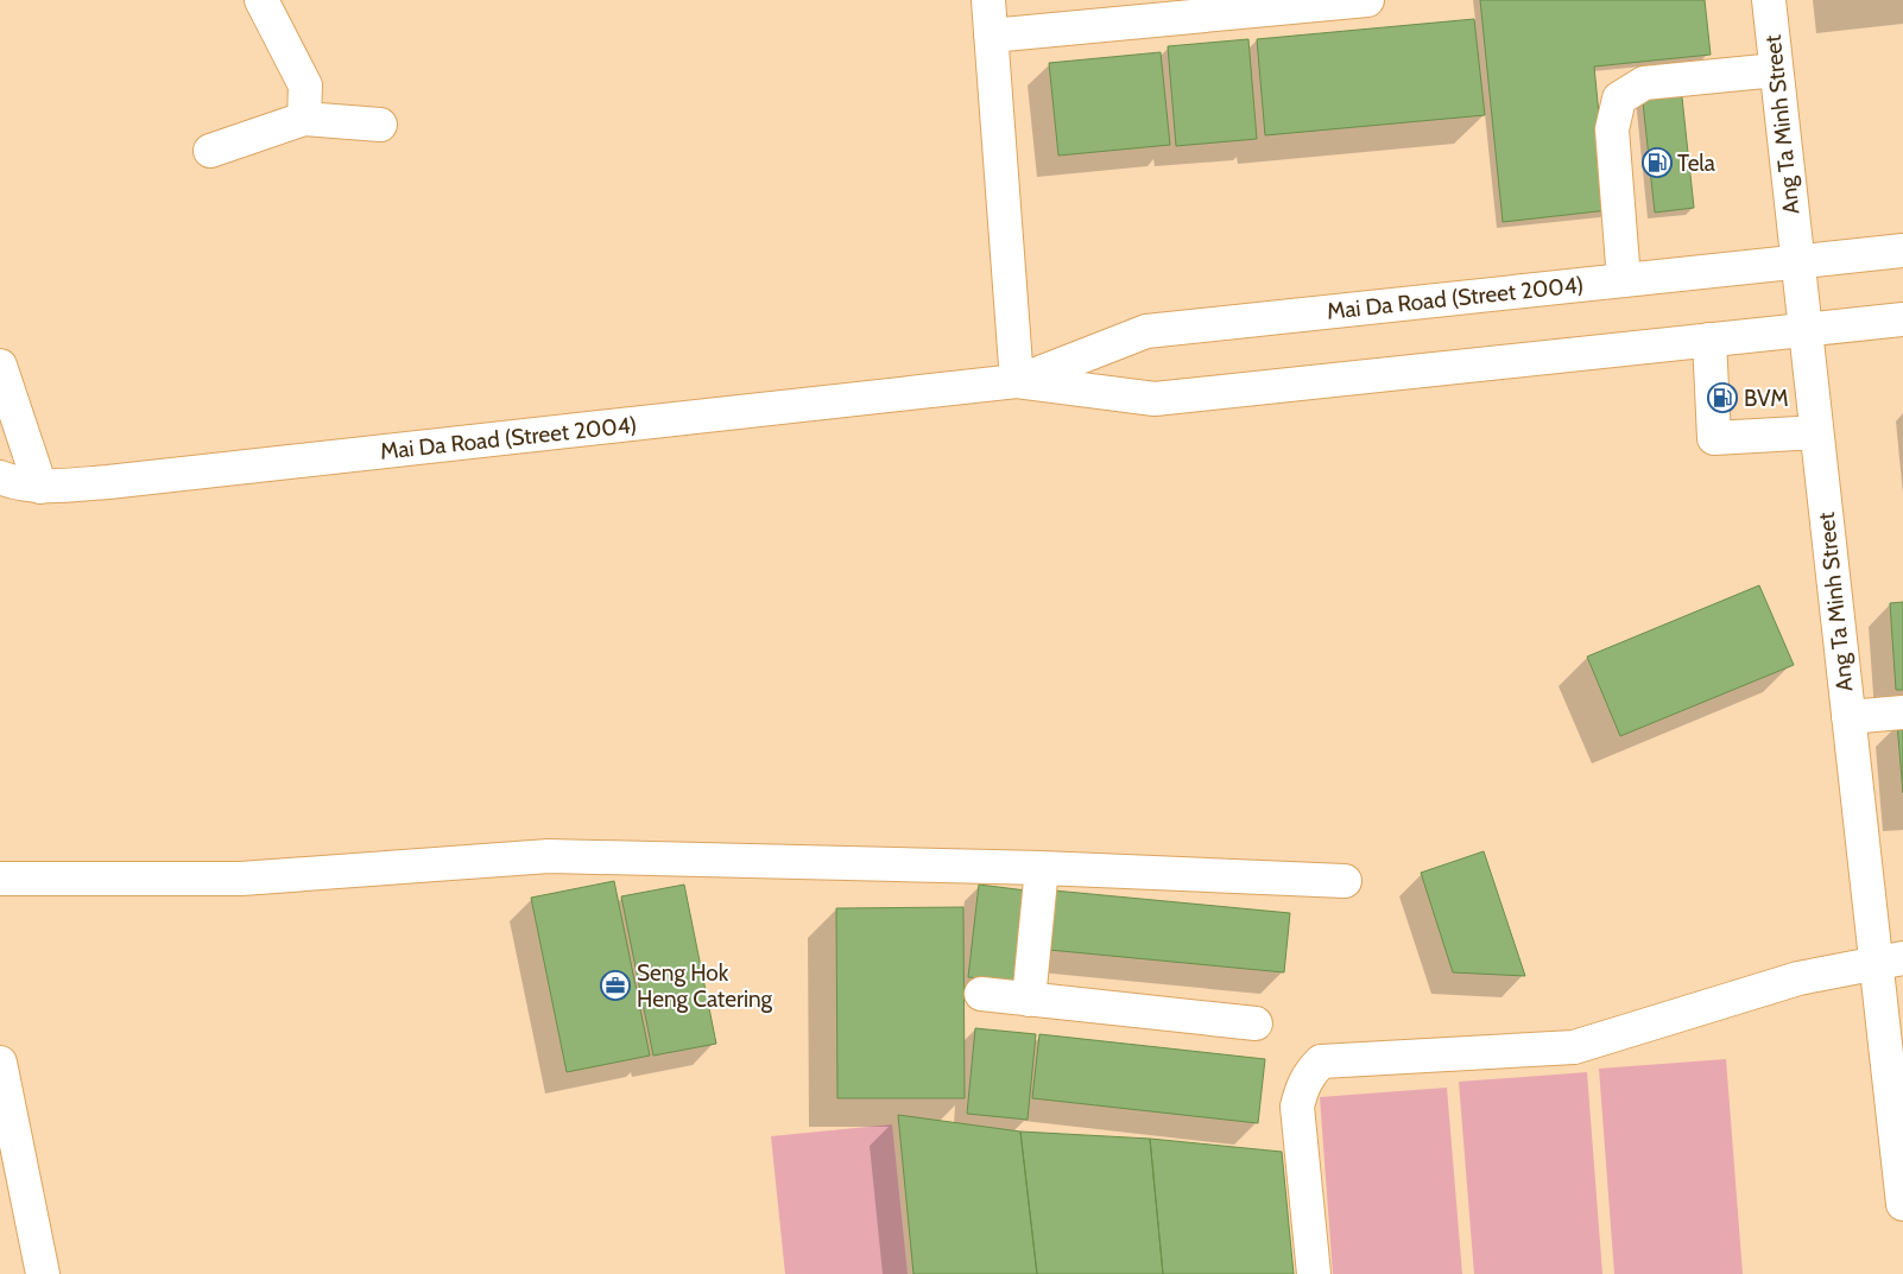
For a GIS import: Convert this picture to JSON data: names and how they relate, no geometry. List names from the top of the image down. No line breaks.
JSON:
{"streets":{"street":["Ang Ta Minh Street","Mai Da Road (Street 2004)"]},"crossings":[["Ang Ta Minh Street","Mai Da Road (Street 2004)"]],"places":{"fuel station":["Tela","BVM"],"office":["Seng Hok Heng Catering"]}}
